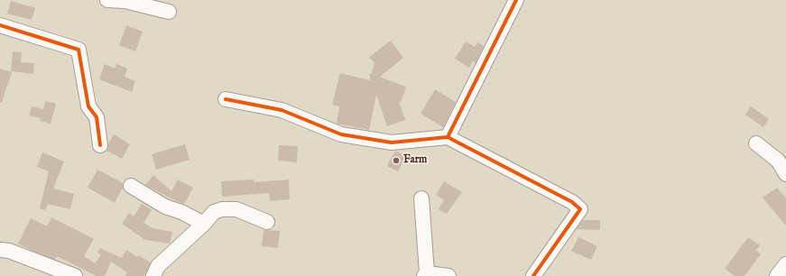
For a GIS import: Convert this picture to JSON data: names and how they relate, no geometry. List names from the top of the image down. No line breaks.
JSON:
{"places":["Farm"]}
